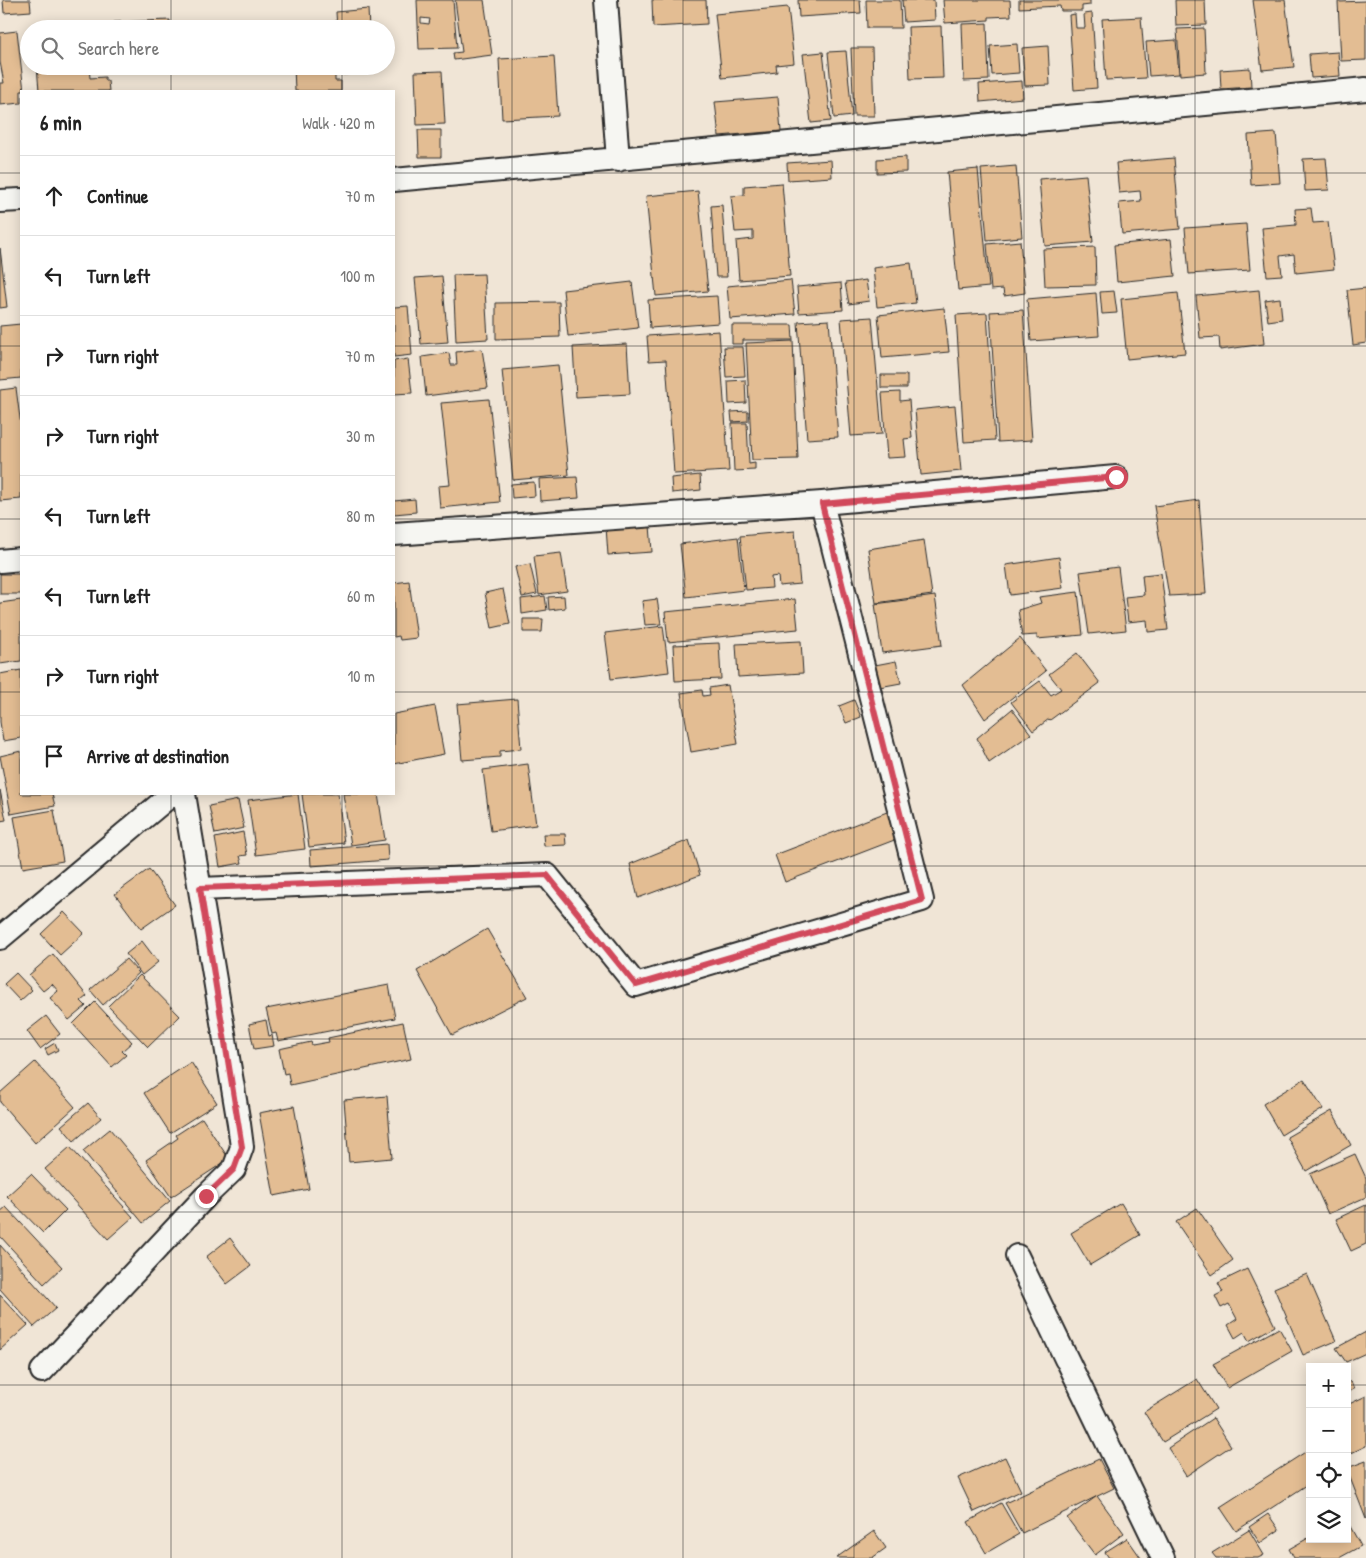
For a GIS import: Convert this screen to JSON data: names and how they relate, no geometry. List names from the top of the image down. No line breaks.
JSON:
{"page":{"search":"Search here","heading":["6 min","Walk · 420 m"],"list":[["Continue","70 m"],["Turn left","100 m"],["Turn right","70 m"],["Turn right","30 m"],["Turn left","80 m"],["Turn left","60 m"],["Turn right","10 m"],"Arrive at destination"],"map_buttons":["+","−"]}}
